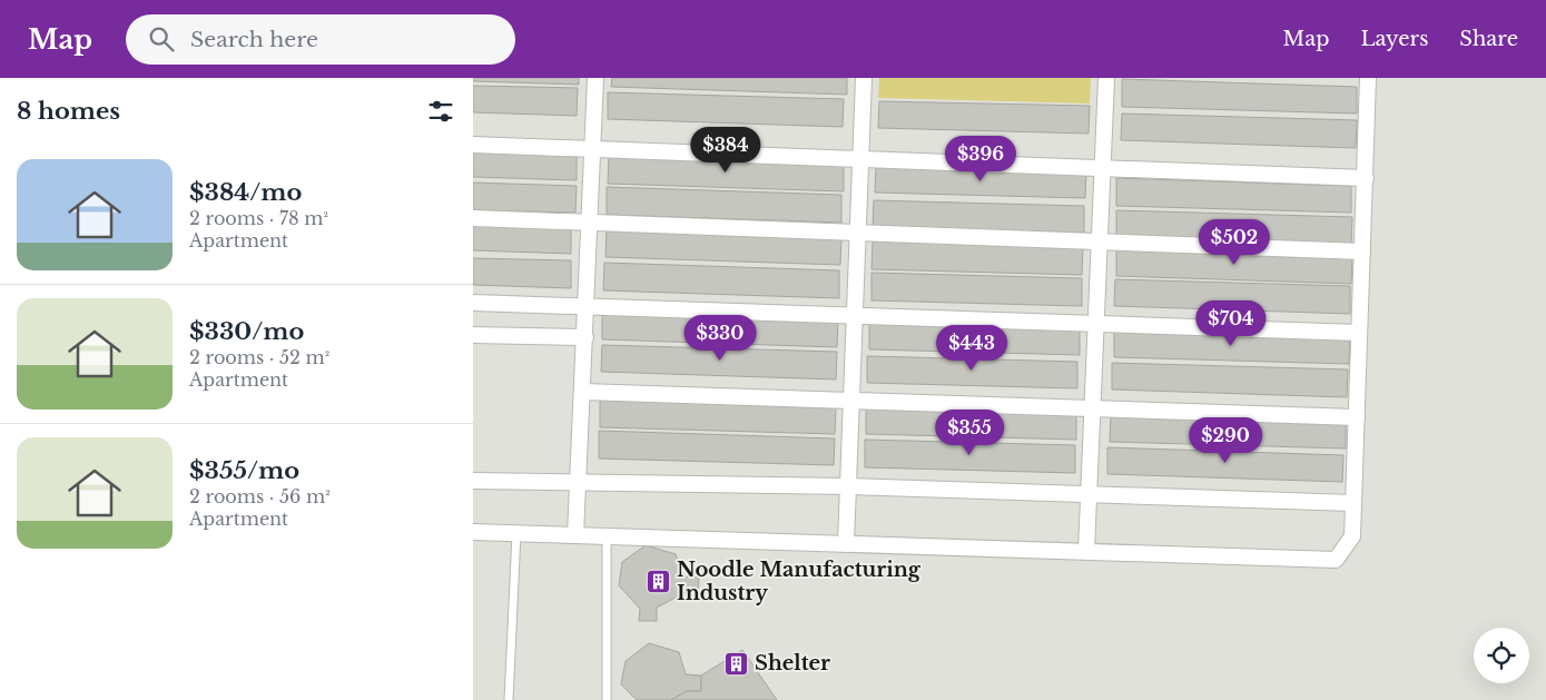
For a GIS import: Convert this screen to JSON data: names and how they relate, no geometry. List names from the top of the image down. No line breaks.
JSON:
{"places":{"building":["Noodle Manufacturing Industry","Shelter"]},"page":{"header":"Map","search":"Search here","nav":["Map","Layers","Share"],"heading":"8 homes","price":["$384","$396","$502","$704","$330","$443","$355","$290"],"list":[{"name":"$384/mo","note":"2 rooms · 78 m² · Apartment"},{"name":"$330/mo","note":"2 rooms · 52 m² · Apartment"},{"name":"$355/mo","note":"2 rooms · 56 m² · Apartment"}]}}
